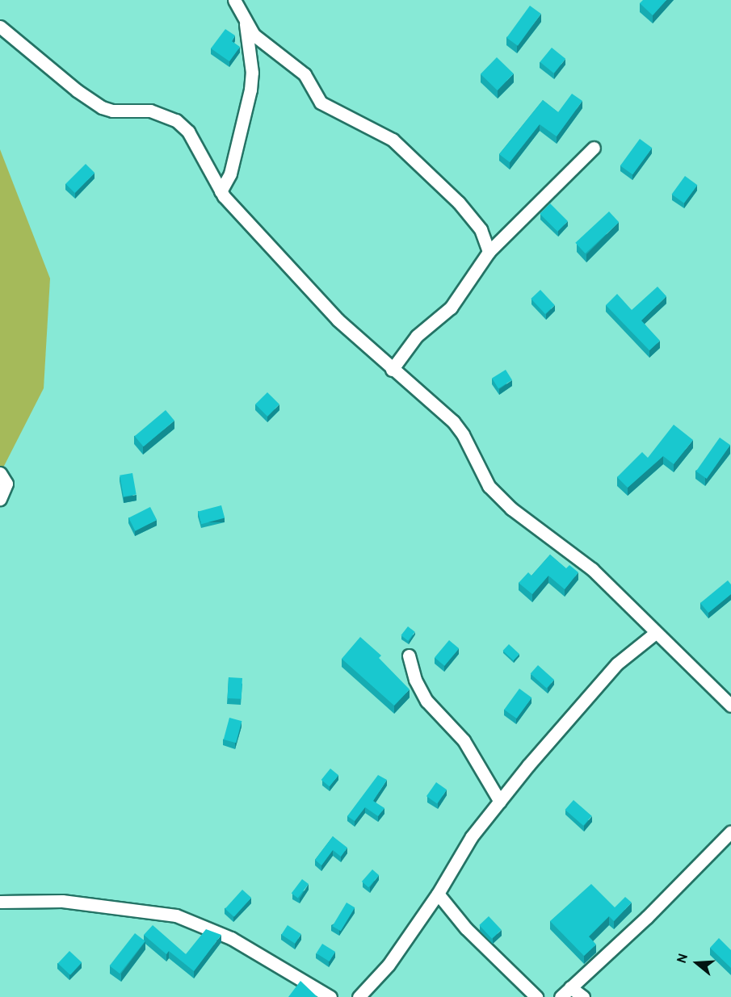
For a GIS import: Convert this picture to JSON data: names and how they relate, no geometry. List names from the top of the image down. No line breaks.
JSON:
{"north":"left"}
